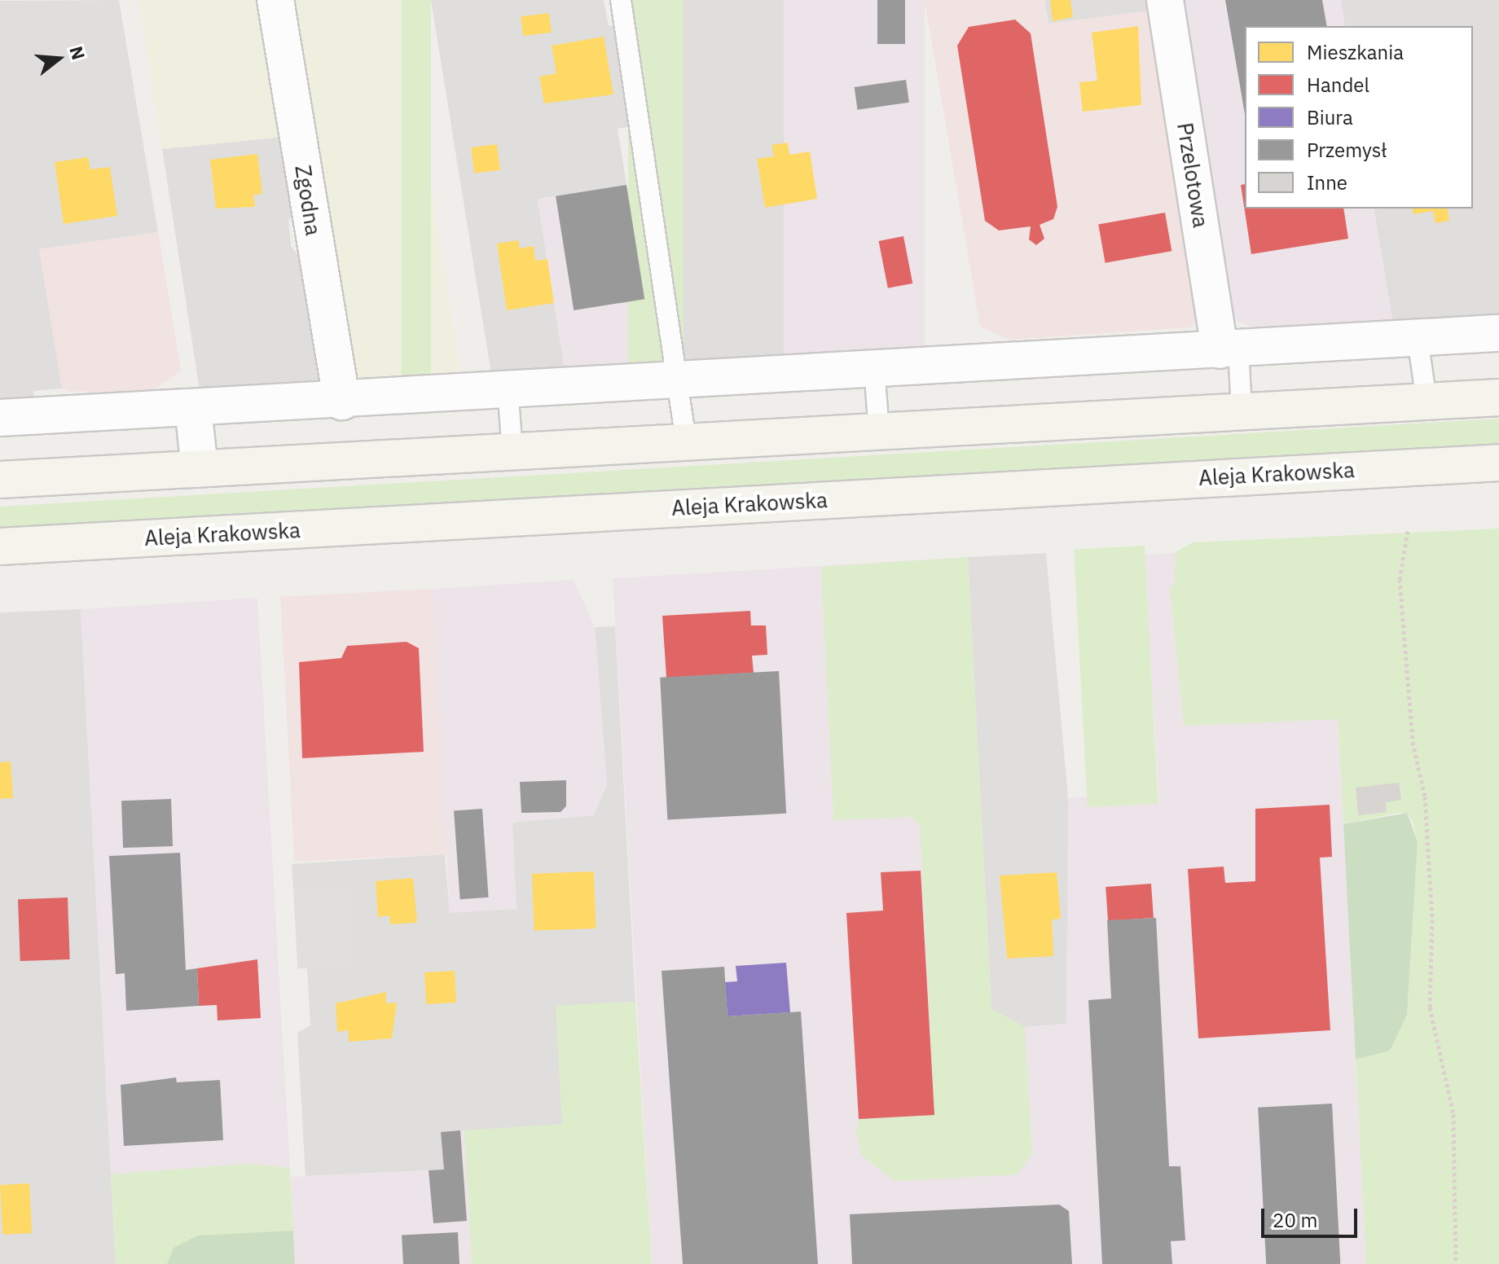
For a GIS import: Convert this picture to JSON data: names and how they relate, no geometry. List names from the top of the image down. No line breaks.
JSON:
{"streets":{"main road":["Aleja Krakowska"],"street":["Przelotowa","Zgodna"]},"legend":["Mieszkania","Handel","Biura","Przemysł","Inne"],"scale_bar":"20 m","north":"right"}
